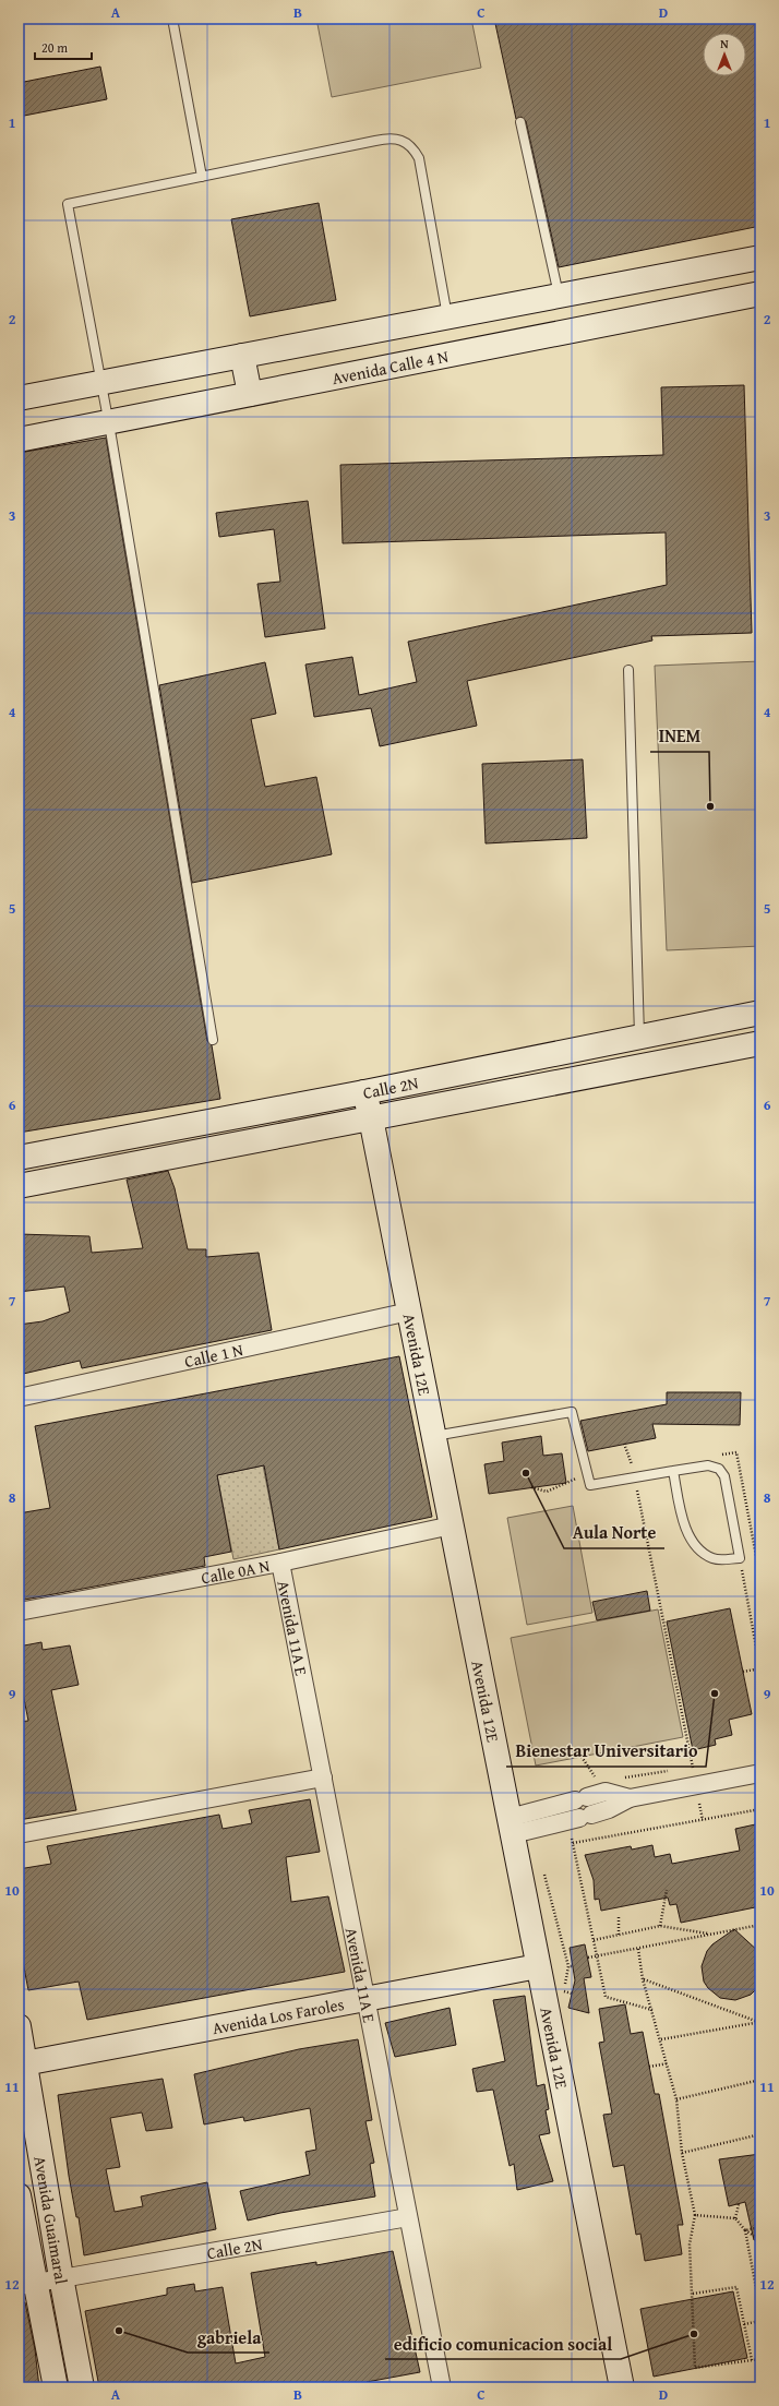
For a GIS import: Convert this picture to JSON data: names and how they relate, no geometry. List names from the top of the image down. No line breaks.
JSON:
{"streets":{"street":["Avenida Calle 4 N","Calle 2N","Calle 1 N","Avenida 12E","Calle 0A N","Avenida 11A E","Avenida Los Faroles","Avenida Guaimaral"]},"crossings":[["Calle 2N","Avenida 12E"],["Calle 2N","Avenida 11A E"],["Calle 2N","Avenida Guaimaral"],["Calle 1 N","Avenida 12E"],["Avenida 12E","Calle 0A N"],["Avenida 12E","Avenida Los Faroles"],["Calle 0A N","Avenida 11A E"],["Avenida 11A E","Avenida Los Faroles"],["Avenida Los Faroles","Avenida Guaimaral"]],"places":["INEM","Aula Norte","Bienestar Universitario","gabriela","edificio comunicacion social"],"scale_bar":"20 m","north":"top","grid":{"columns":["A","B","C","D"],"rows":["1","2","3","4","5","6","7","8","9","10","11","12"]}}
